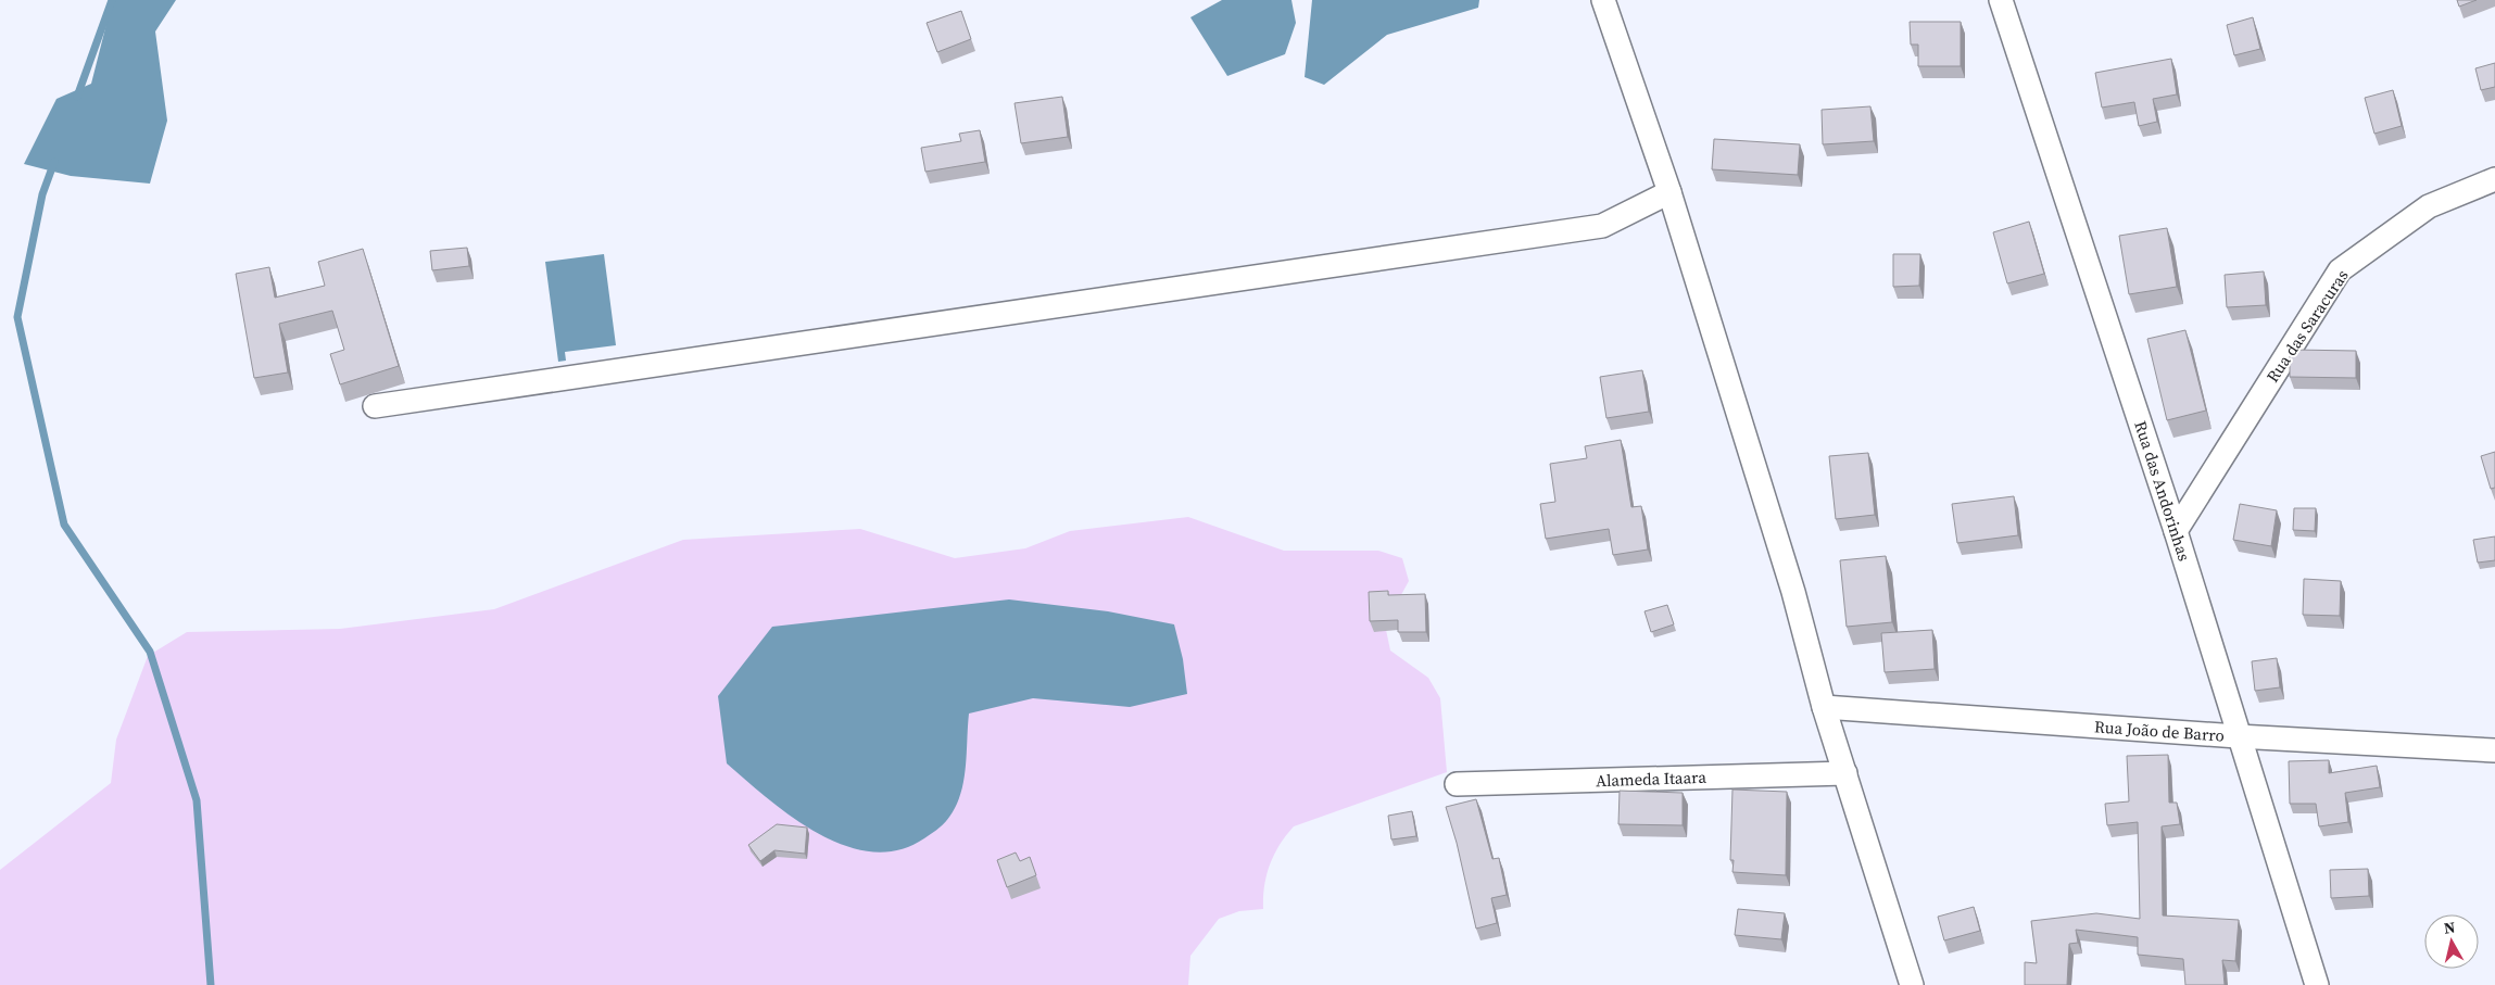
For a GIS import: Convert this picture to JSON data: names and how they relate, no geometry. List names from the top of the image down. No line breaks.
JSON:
{"streets":{"street":["Rua das Saracuras","Rua das Andorinhas","Rua João de Barro","Alameda Itaara"]},"crossings":[["Rua das Saracuras","Rua das Andorinhas"],["Rua das Andorinhas","Rua João de Barro"]],"north":"top"}
